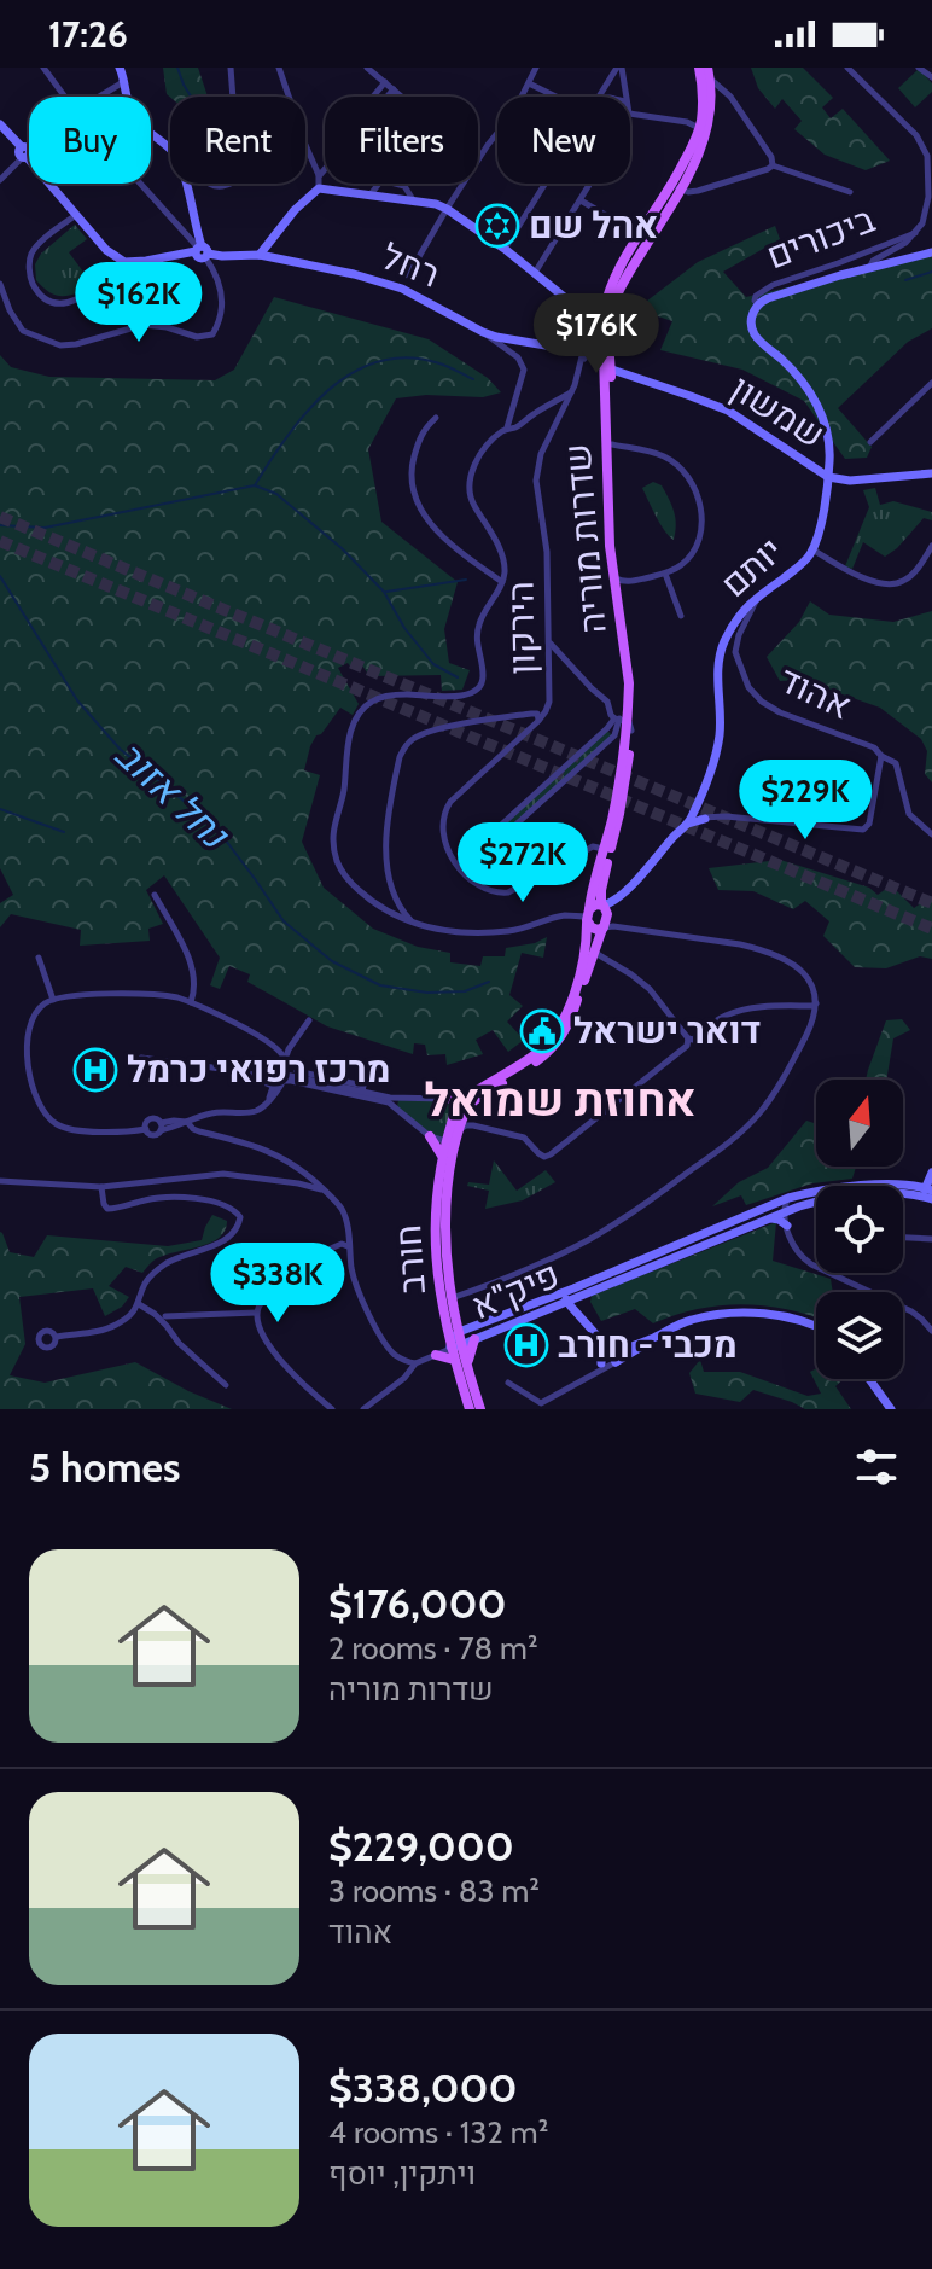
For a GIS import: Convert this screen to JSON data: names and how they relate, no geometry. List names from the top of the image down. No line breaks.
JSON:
{"streets":{"main road":["שדרות מוריה","חורב"],"street":["ביכורים","רחל","שמשון","יותם","הירקון","אהוד","פיק\"א"]},"crossings":[["ביכורים","שמשון"],["רחל","הירקון"],["שמשון","שדרות מוריה"],["שדרות מוריה","יותם"],["שדרות מוריה","חורב"],["יותם","אהוד"],["חורב","פיק\"א"]],"districts":["אחוזת שמואל"],"water":["נחל אזוב"],"places":{"synagogue":["אהל שם"],"public building":["דואר ישראל"],"hospital":["מרכז רפואי כרמל","מכבי - חורב"]},"north":"top","page":{"status":"17:26","chip":["Buy","Rent","Filters","New"],"price":["$162K","$176K","$229K","$272K","$338K"],"heading":"5 homes","list":[{"name":"$176,000","note":"2 rooms · 78 m² · שדרות מוריה"},{"name":"$229,000","note":"3 rooms · 83 m² · אהוד"},{"name":"$338,000","note":"4 rooms · 132 m² · ויתקין, יוסף"}]}}
